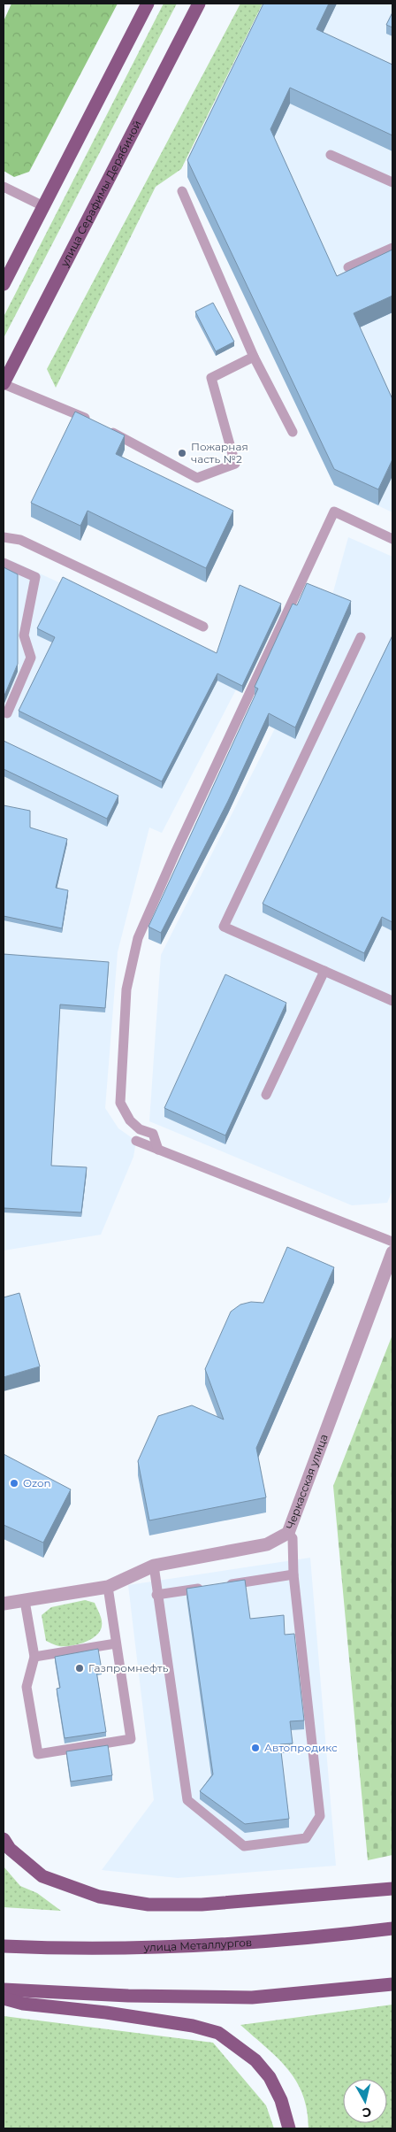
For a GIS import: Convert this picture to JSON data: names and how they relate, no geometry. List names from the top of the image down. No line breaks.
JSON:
{"streets":{"main road":["улица Серафимы Дерябиной","улица Металлургов"],"street":["Черкасская улица"]},"places":["Пожарная часть №2","Ozon","Газпромнефть","Автопродикс"],"north":"bottom"}
